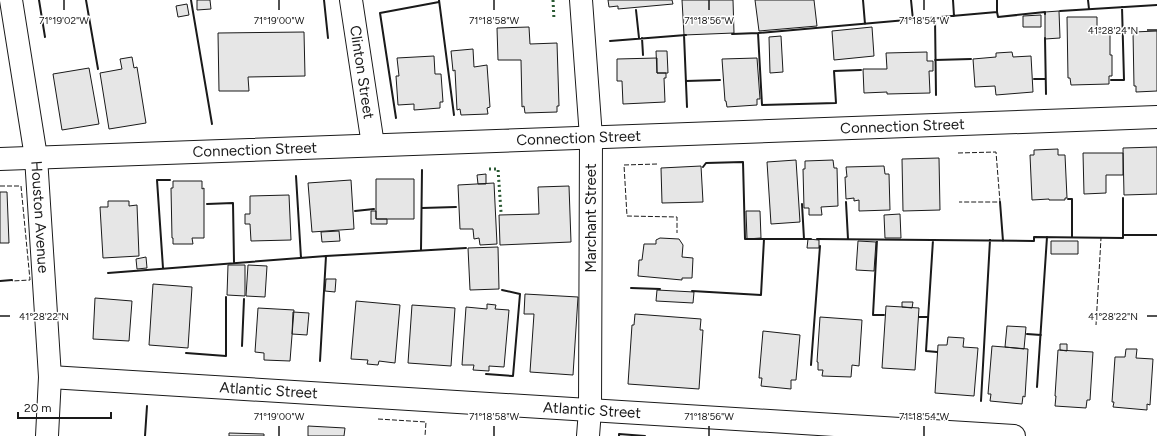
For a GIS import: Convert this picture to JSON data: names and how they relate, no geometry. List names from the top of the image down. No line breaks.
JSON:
{"streets":{"street":["Clinton Street","Connection Street","Houston Avenue","Marchant Street","Atlantic Street"]},"crossings":[["Clinton Street","Connection Street"],["Connection Street","Houston Avenue"],["Connection Street","Marchant Street"],["Houston Avenue","Atlantic Street"],["Marchant Street","Atlantic Street"]],"scale_bar":"20 m","coordinates":["71°19'02\"W","71°19'00\"W","71°18'58\"W","71°18'56\"W","71°18'54\"W","41°28'24\"N","41°28'22\"N"]}
